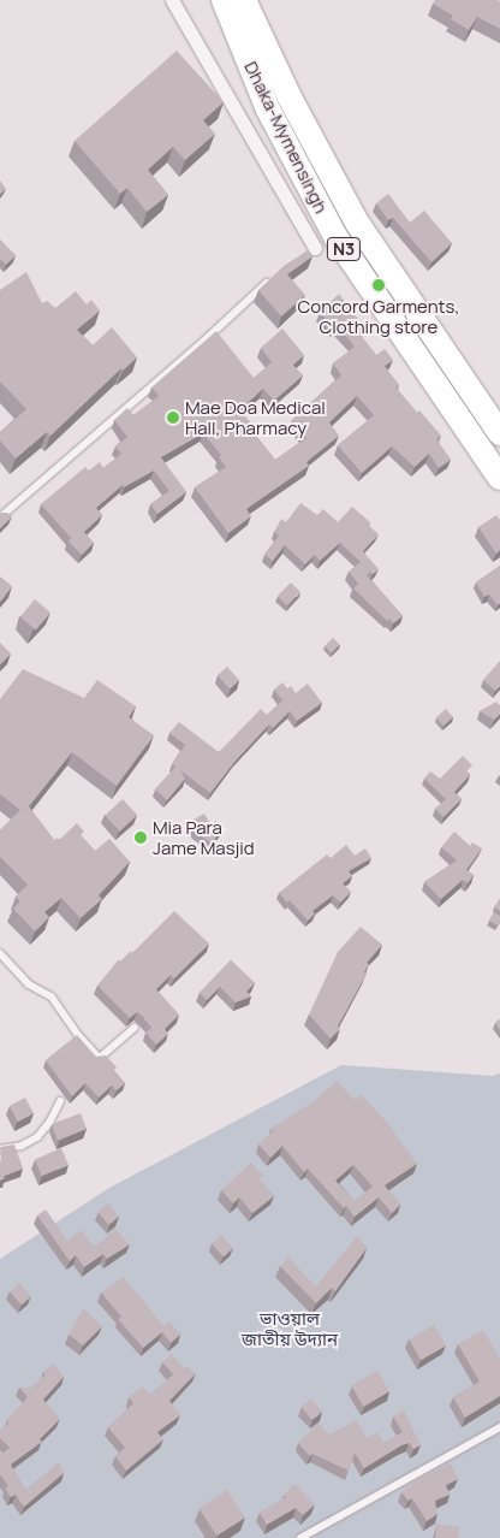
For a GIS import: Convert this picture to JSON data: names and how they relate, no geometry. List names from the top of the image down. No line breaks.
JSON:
{"streets":{"highway":["Dhaka-Mymensingh","N3"]},"parks":["ভাওয়াল জাতীয় উদ্যান"],"places":["Concord Garments, Clothing store","Mae Doa Medical Hall, Pharmacy","Mia Para Jame Masjid"]}
